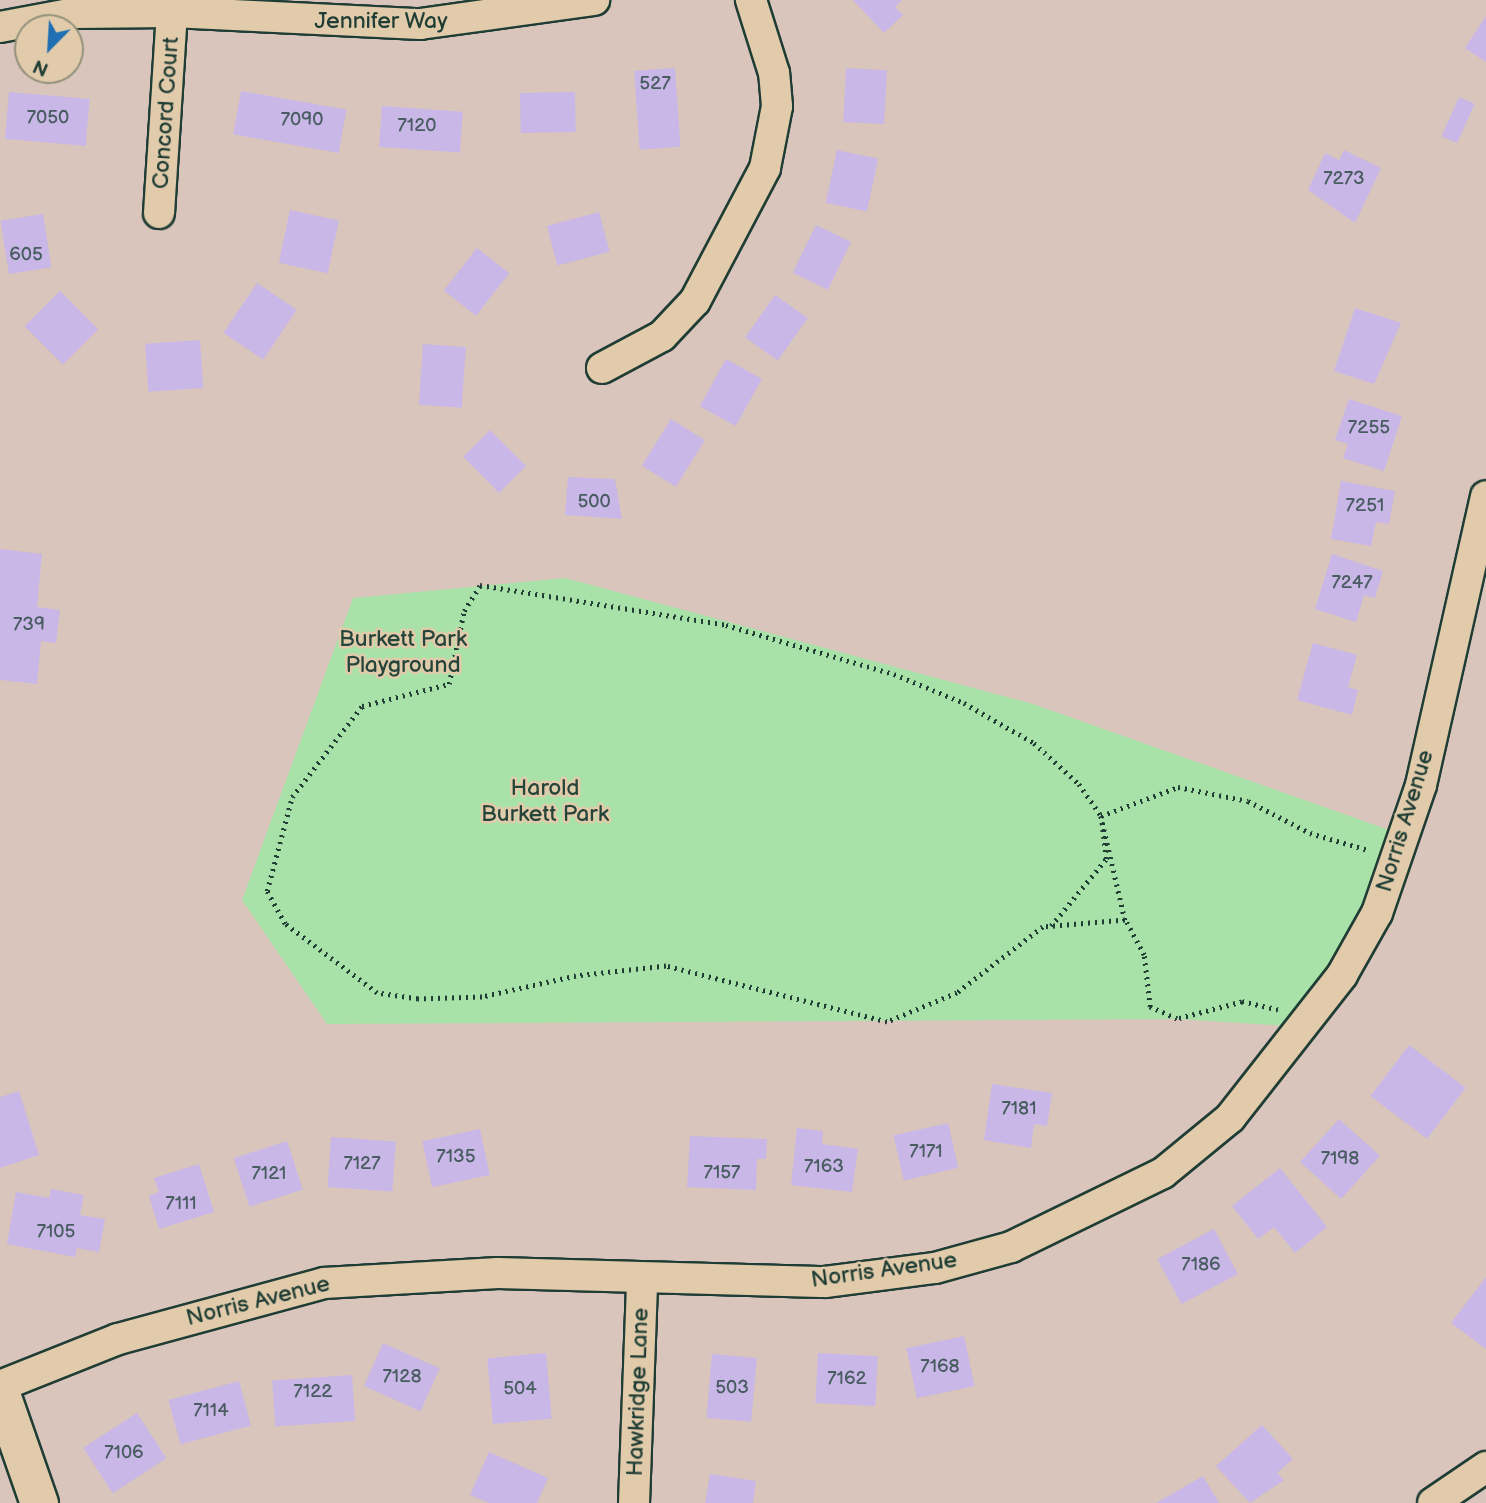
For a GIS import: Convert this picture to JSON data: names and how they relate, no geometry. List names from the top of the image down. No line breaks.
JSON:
{"streets":{"street":["Jennifer Way","Concord Court","Norris Avenue","Hawkridge Lane"]},"crossings":[["Jennifer Way","Concord Court"],["Norris Avenue","Hawkridge Lane"]],"parks":["Burkett Park Playground","Harold Burkett Park"],"house_numbers":["527","7050","7090","7120","7273","605","7255","500","7251","7247","739","7181","7171","7135","7198","7127","7163","7157","7121","7111","7105","7186","7168","7128","7162","503","504","7122","7114","7106"],"north":"bottom left"}
